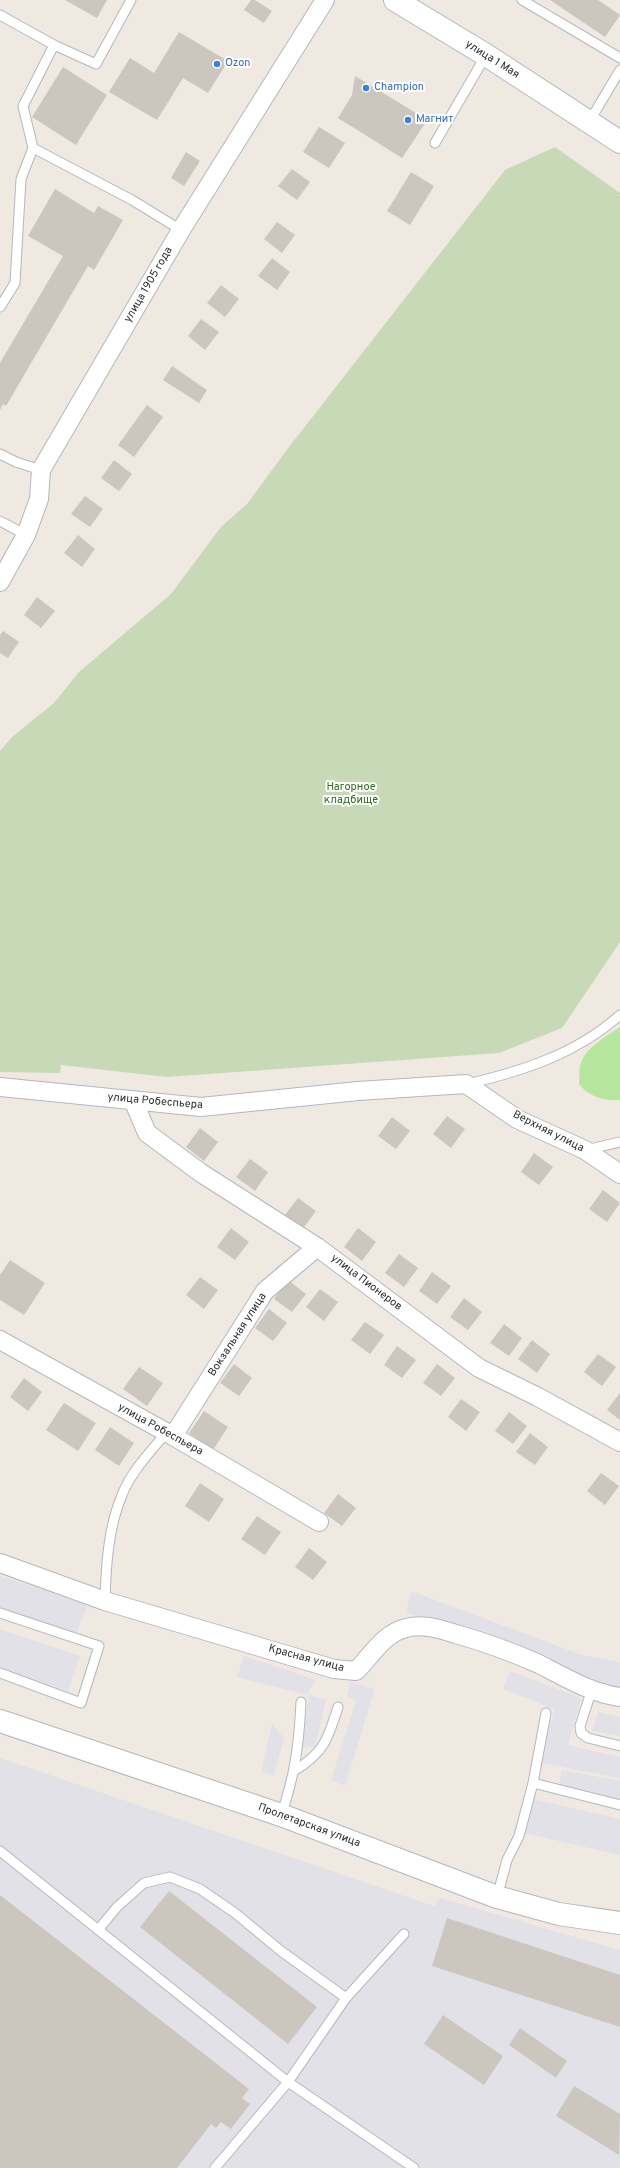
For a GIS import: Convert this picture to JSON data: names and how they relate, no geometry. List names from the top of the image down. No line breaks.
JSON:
{"streets":{"main road":["улица 1 Мая","Пролетарская улица"],"street":["улица 1905 года","улица Робеспьера","Верхняя улица","улица Пионеров","Вокзальная улица","Красная улица"]},"crossings":[["улица Робеспьера","Верхняя улица"],["улица Робеспьера","улица Пионеров"],["улица Робеспьера","Вокзальная улица"],["улица Пионеров","Вокзальная улица"]],"parks":["Нагорное кладбище"],"places":["Ozon","Champion","Магнит"]}
